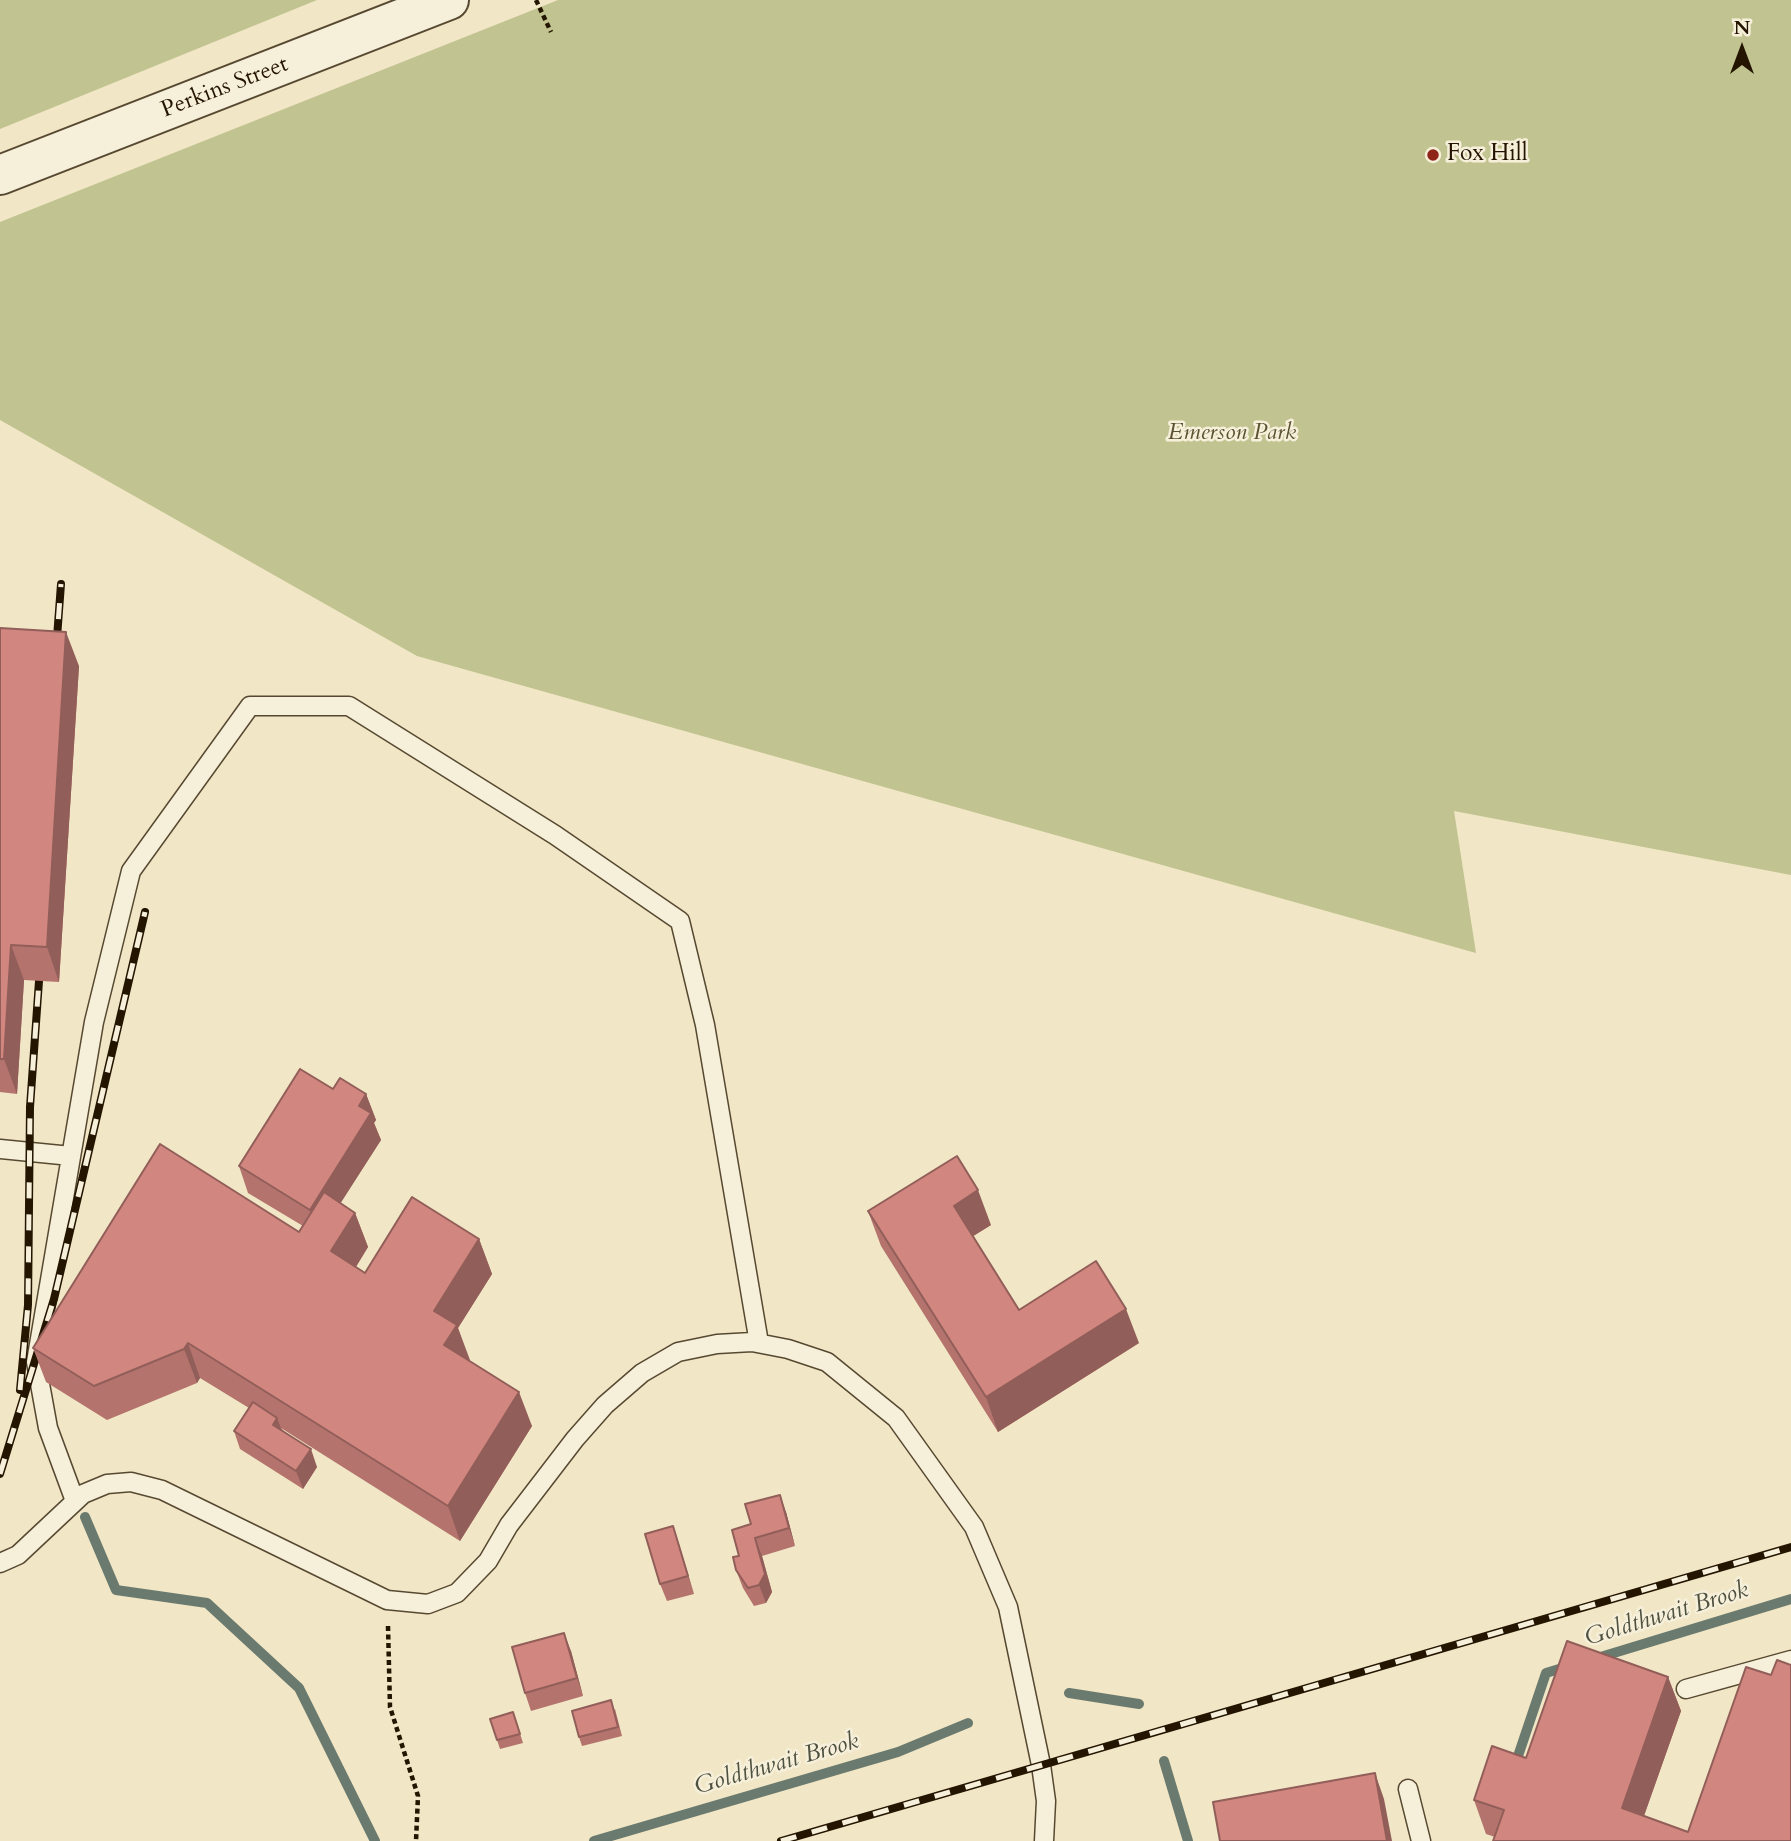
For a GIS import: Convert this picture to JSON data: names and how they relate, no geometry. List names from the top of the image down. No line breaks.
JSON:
{"streets":{"street":["Perkins Street"]},"water":["Goldthwait Brook"],"parks":["Emerson Park"],"places":["Fox Hill"],"north":"top"}
